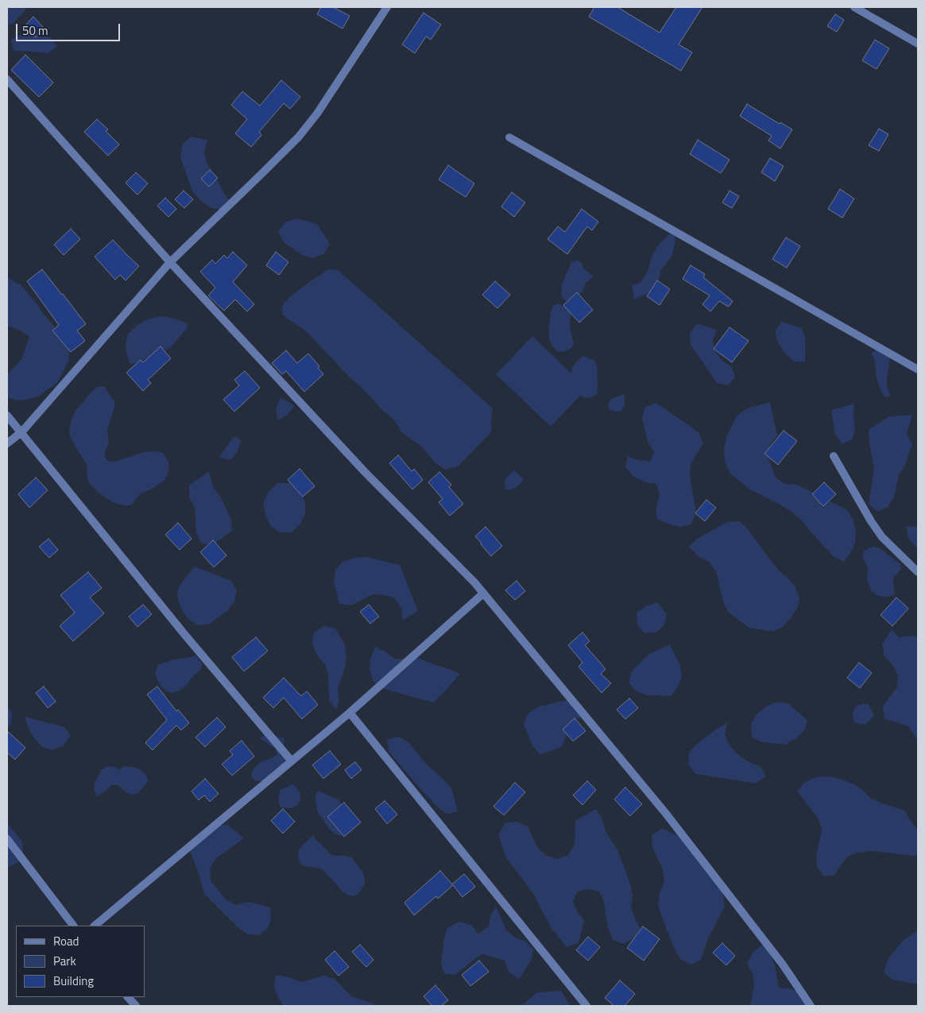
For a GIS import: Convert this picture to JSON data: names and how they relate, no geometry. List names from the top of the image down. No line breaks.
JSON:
{"legend":["Road","Park","Building"],"scale_bar":"50 m"}
